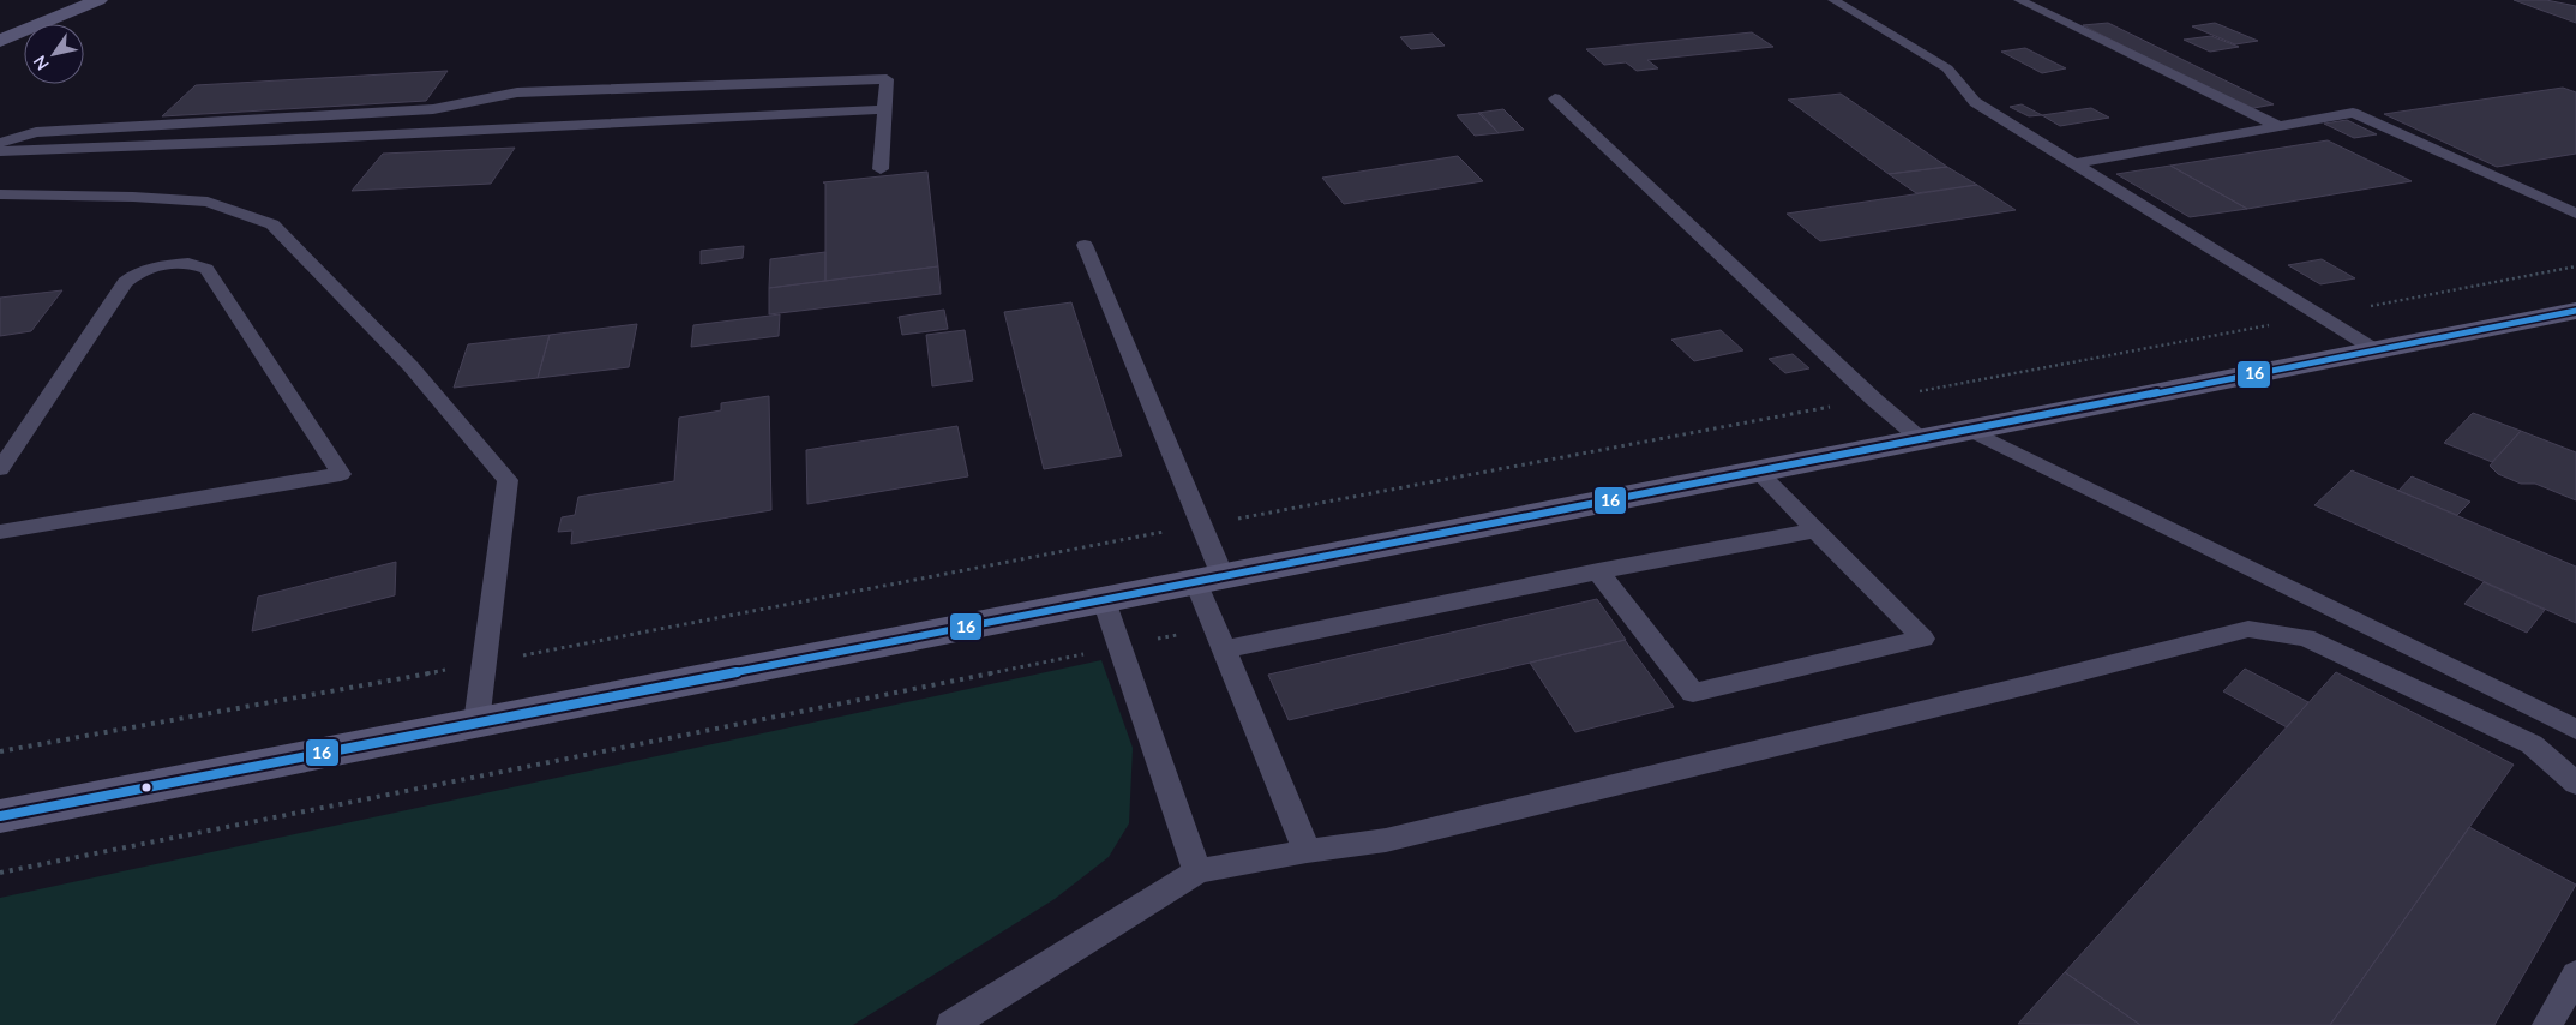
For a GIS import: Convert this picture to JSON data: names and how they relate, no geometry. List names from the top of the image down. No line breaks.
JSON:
{"lines":["transit line 16"],"north":"bottom left"}
